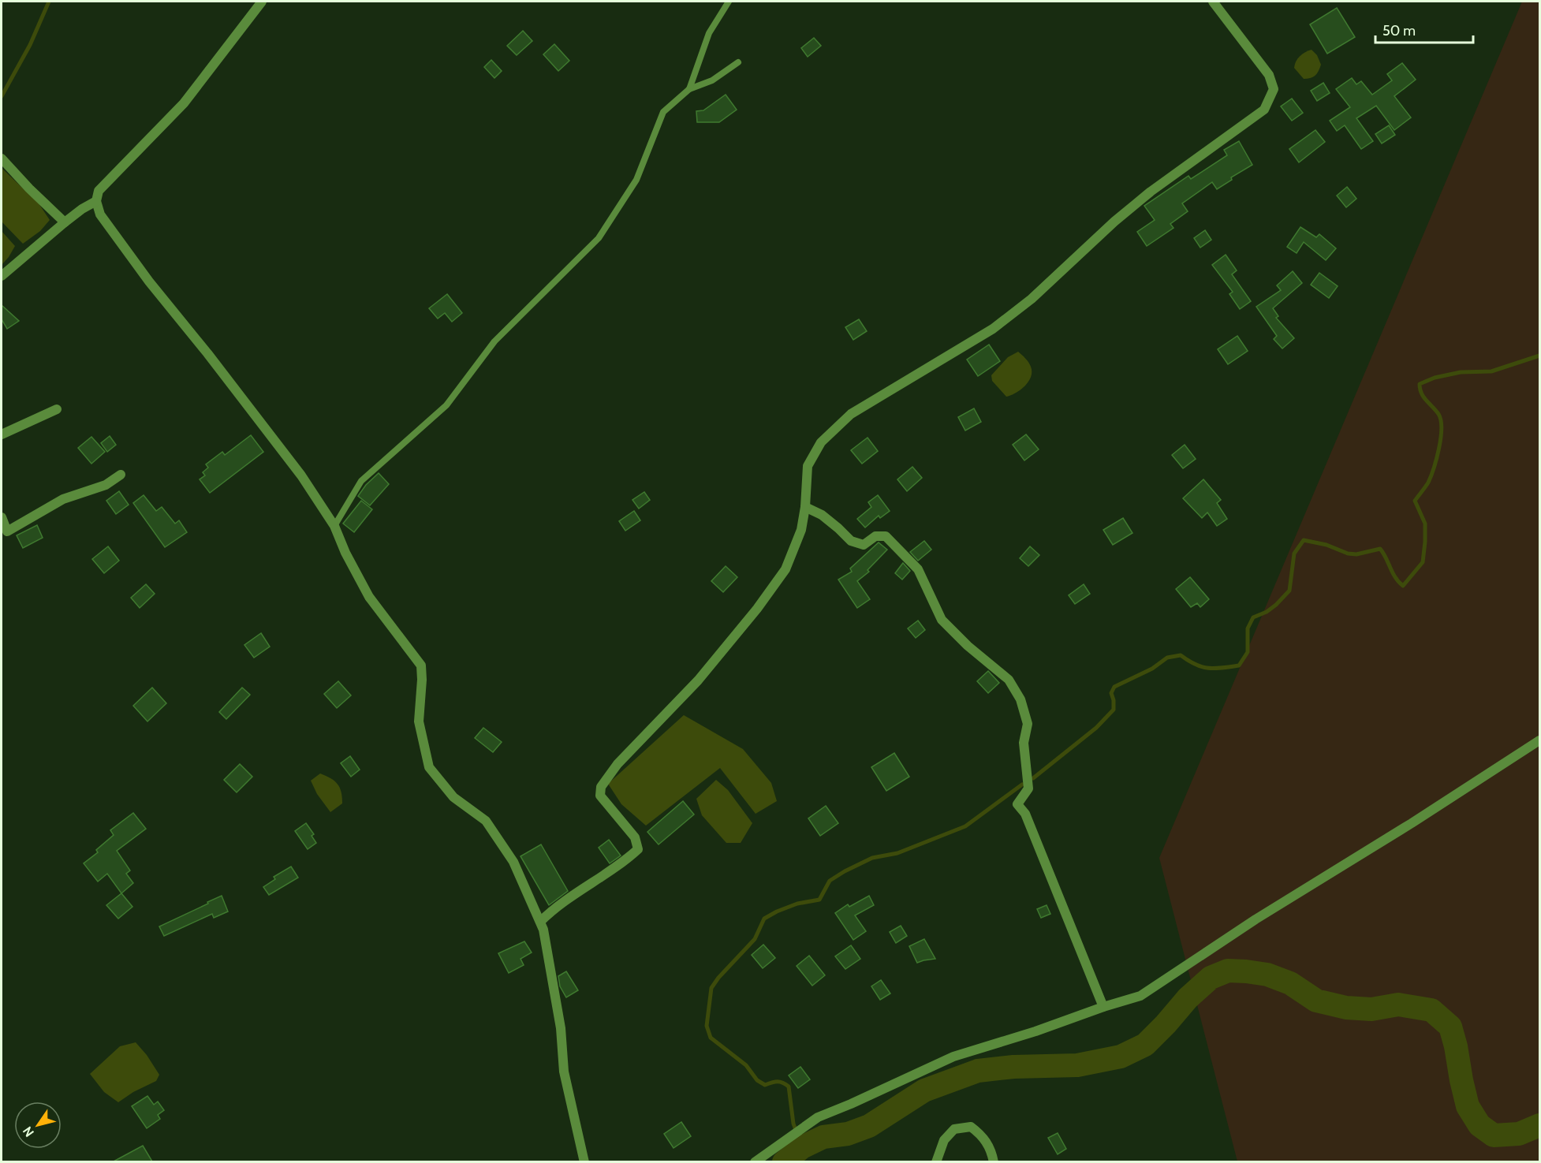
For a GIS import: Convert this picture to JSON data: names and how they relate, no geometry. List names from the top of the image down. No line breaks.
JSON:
{"scale_bar":"50 m","north":"bottom left"}
